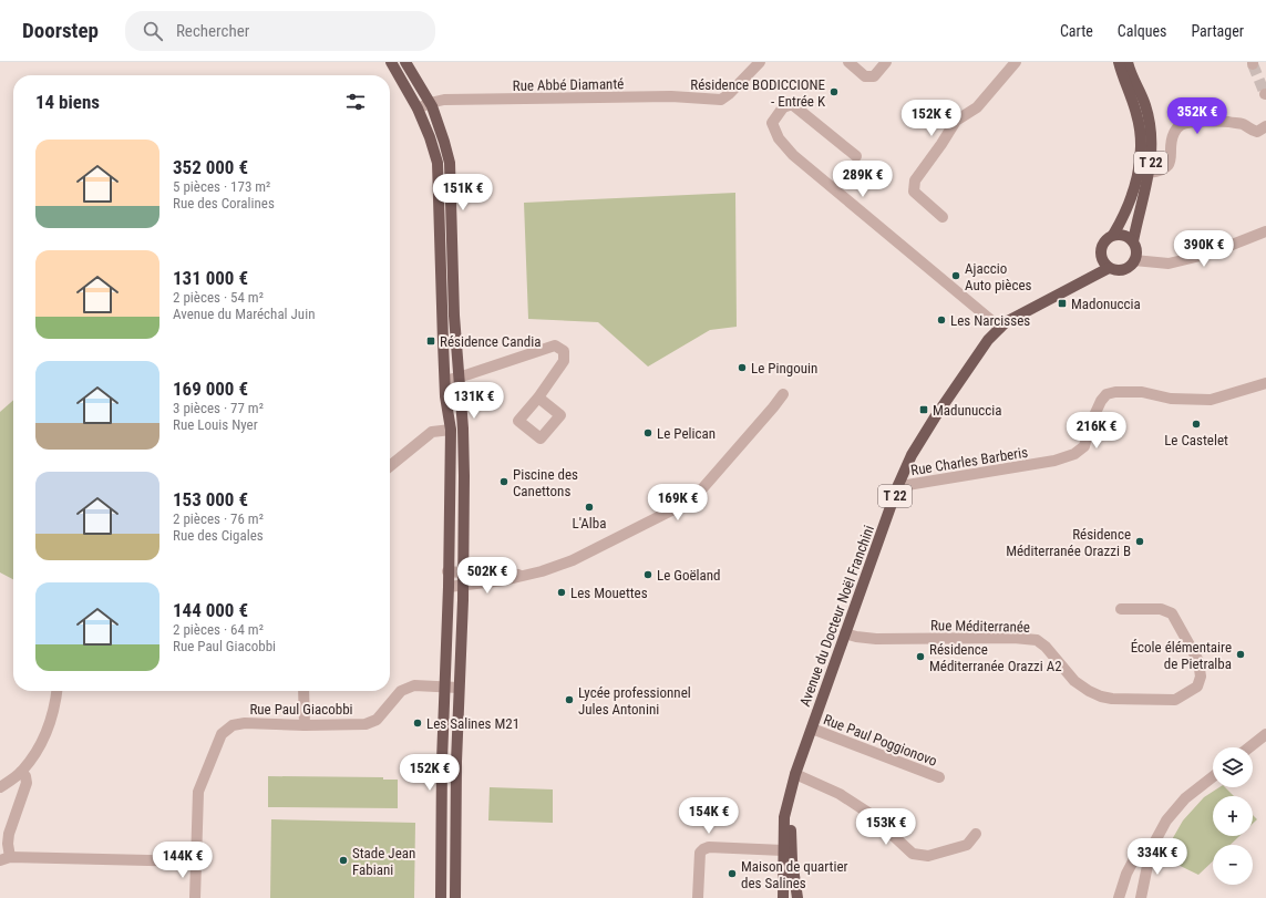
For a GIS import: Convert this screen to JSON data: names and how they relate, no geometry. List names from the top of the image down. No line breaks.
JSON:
{"streets":{"main road":["T 22","Avenue du Docteur Noël Franchini"],"street":["Rue Abbé Diamanté","Rue Charles Barberis","Rue Méditerranée","Rue Paul Giacobbi","Rue Paul Poggionovo"]},"crossings":[["T 22","Avenue du Docteur Noël Franchini"],["Rue Charles Barberis","Avenue du Docteur Noël Franchini"],["Avenue du Docteur Noël Franchini","Rue Méditerranée"],["Avenue du Docteur Noël Franchini","Rue Paul Poggionovo"]],"places":{"other":["Résidence BODICCIONE - Entrée K","Ajaccio Auto pièces","Les Narcisses","Le Pingouin","Le Castelet","Le Pelican","Piscine des Canettons","L'Alba","Résidence Méditerranée Orazzi B","Le Goëland","Les Mouettes","École élémentaire de Pietralba","Résidence Méditerranée Orazzi A2","Lycée professionnel Jules Antonini","Les Salines M21","Stade Jean Fabiani","Maison de quartier des Salines"],"transit":["Madonuccia","Résidence Candia","Madunuccia"]},"page":{"header":"Doorstep","search":"Rechercher","nav":["Carte","Calques","Partager"],"heading":"14 biens","price":["352K €","152K €","289K €","151K €","390K €","131K €","216K €","169K €","502K €","152K €","154K €","153K €","334K €","144K €"],"list":[{"name":"352 000 €","note":"5 pièces · 173 m² · Rue des Coralines"},{"name":"131 000 €","note":"2 pièces · 54 m² · Avenue du Maréchal Juin"},{"name":"169 000 €","note":"3 pièces · 77 m² · Rue Louis Nyer"},{"name":"153 000 €","note":"2 pièces · 76 m² · Rue des Cigales"},{"name":"144 000 €","note":"2 pièces · 64 m² · Rue Paul Giacobbi"}],"map_buttons":["+","−"]}}
